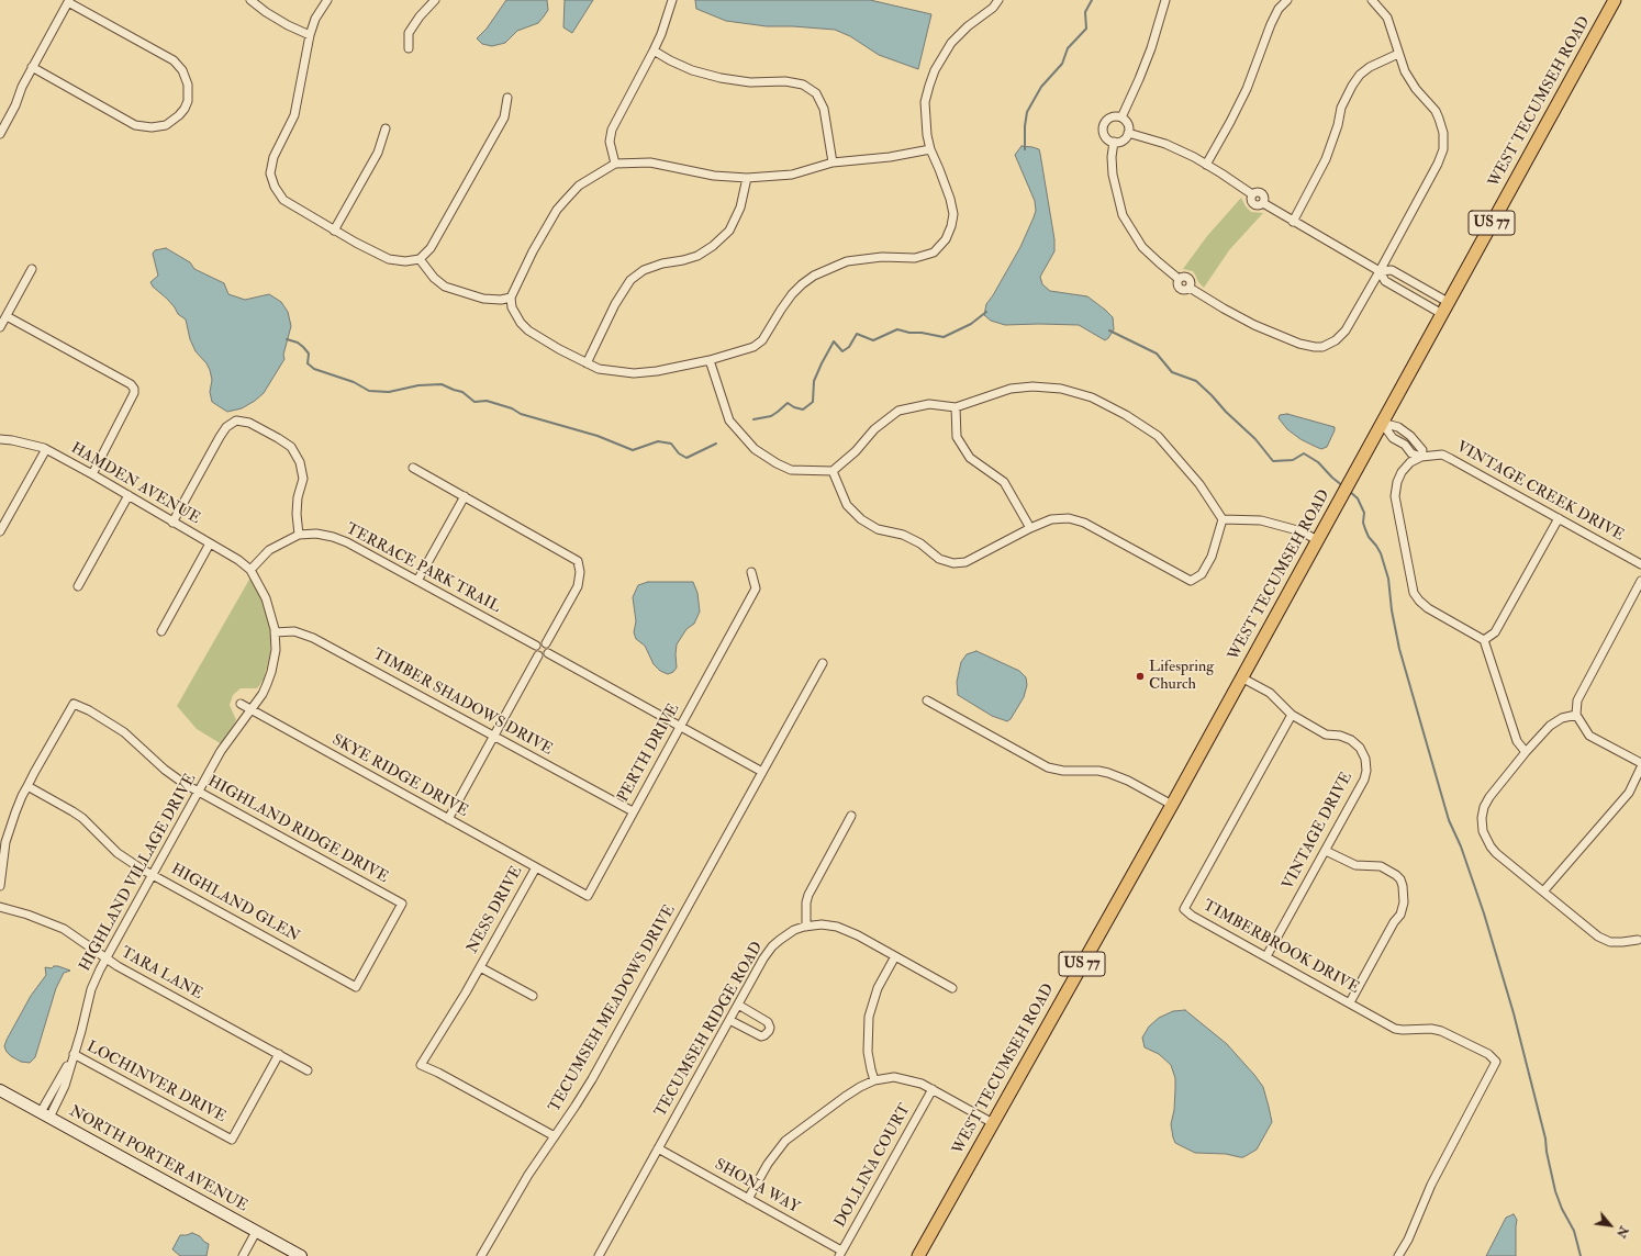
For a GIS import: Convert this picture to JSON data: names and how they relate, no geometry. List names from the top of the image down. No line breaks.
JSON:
{"streets":{"main road":["WEST TECUMSEH ROAD","US 77","NORTH PORTER AVENUE"],"street":["HAMDEN AVENUE","VINTAGE CREEK DRIVE","TERRACE PARK TRAIL","TIMBER SHADOWS DRIVE","PERTH DRIVE","SKYE RIDGE DRIVE","HIGHLAND RIDGE DRIVE","VINTAGE DRIVE","HIGHLAND VILLAGE DRIVE","HIGHLAND GLEN","NESS DRIVE","TIMBERBROOK DRIVE","TARA LANE","TECUMSEH MEADOWS DRIVE","TECUMSEH RIDGE ROAD","LOCHINVER DRIVE","DOLLINA COURT","SHONA WAY"]},"crossings":[["WEST TECUMSEH ROAD","VINTAGE DRIVE"],["HAMDEN AVENUE","TERRACE PARK TRAIL"],["HAMDEN AVENUE","HIGHLAND VILLAGE DRIVE"],["TERRACE PARK TRAIL","HIGHLAND VILLAGE DRIVE"],["TIMBER SHADOWS DRIVE","PERTH DRIVE"],["TIMBER SHADOWS DRIVE","HIGHLAND VILLAGE DRIVE"],["PERTH DRIVE","SKYE RIDGE DRIVE"],["PERTH DRIVE","NESS DRIVE"],["SKYE RIDGE DRIVE","HIGHLAND VILLAGE DRIVE"],["SKYE RIDGE DRIVE","NESS DRIVE"],["HIGHLAND RIDGE DRIVE","HIGHLAND VILLAGE DRIVE"],["HIGHLAND RIDGE DRIVE","HIGHLAND GLEN"],["VINTAGE DRIVE","TIMBERBROOK DRIVE"],["HIGHLAND VILLAGE DRIVE","HIGHLAND GLEN"],["HIGHLAND VILLAGE DRIVE","TARA LANE"],["HIGHLAND VILLAGE DRIVE","LOCHINVER DRIVE"],["HIGHLAND VILLAGE DRIVE","NORTH PORTER AVENUE"],["NESS DRIVE","TECUMSEH MEADOWS DRIVE"],["TARA LANE","LOCHINVER DRIVE"],["TECUMSEH RIDGE ROAD","SHONA WAY"],["DOLLINA COURT","SHONA WAY"]],"places":["Lifespring Church"],"north":"bottom right"}
